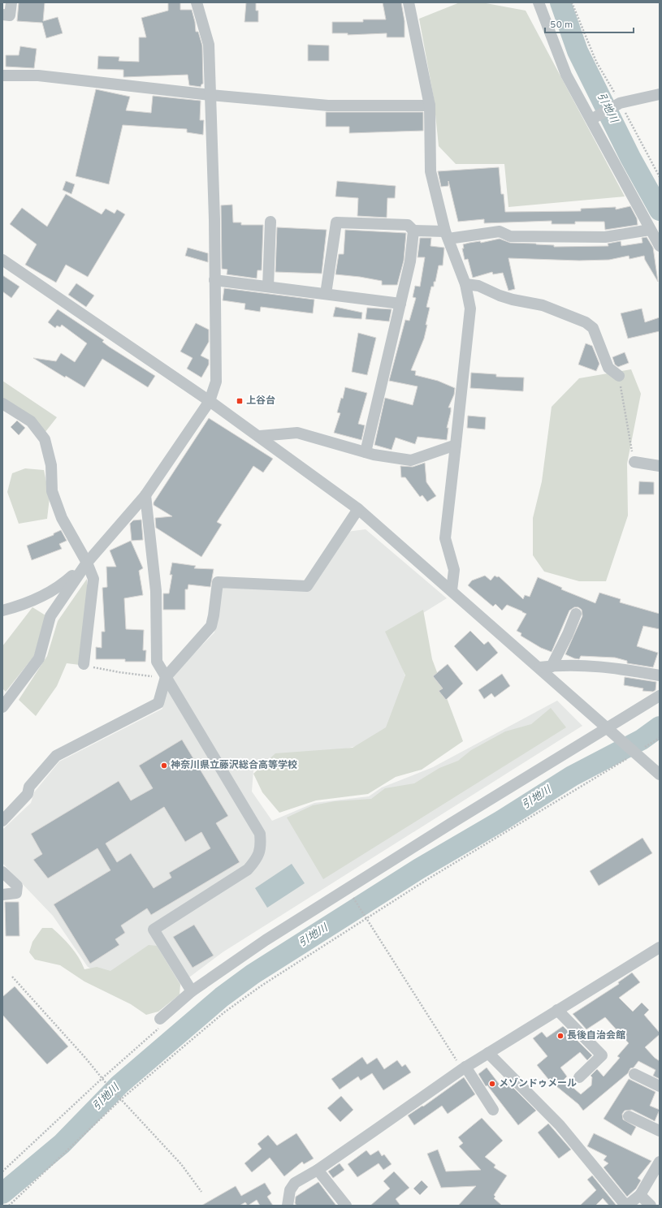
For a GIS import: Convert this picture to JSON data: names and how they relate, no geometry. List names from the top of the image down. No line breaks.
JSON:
{"water":["引地川"],"places":{"transit":["上谷台"],"other":["神奈川県立藤沢総合高等学校","長後自治会館","メゾンドゥメール"]},"scale_bar":"50 m"}
